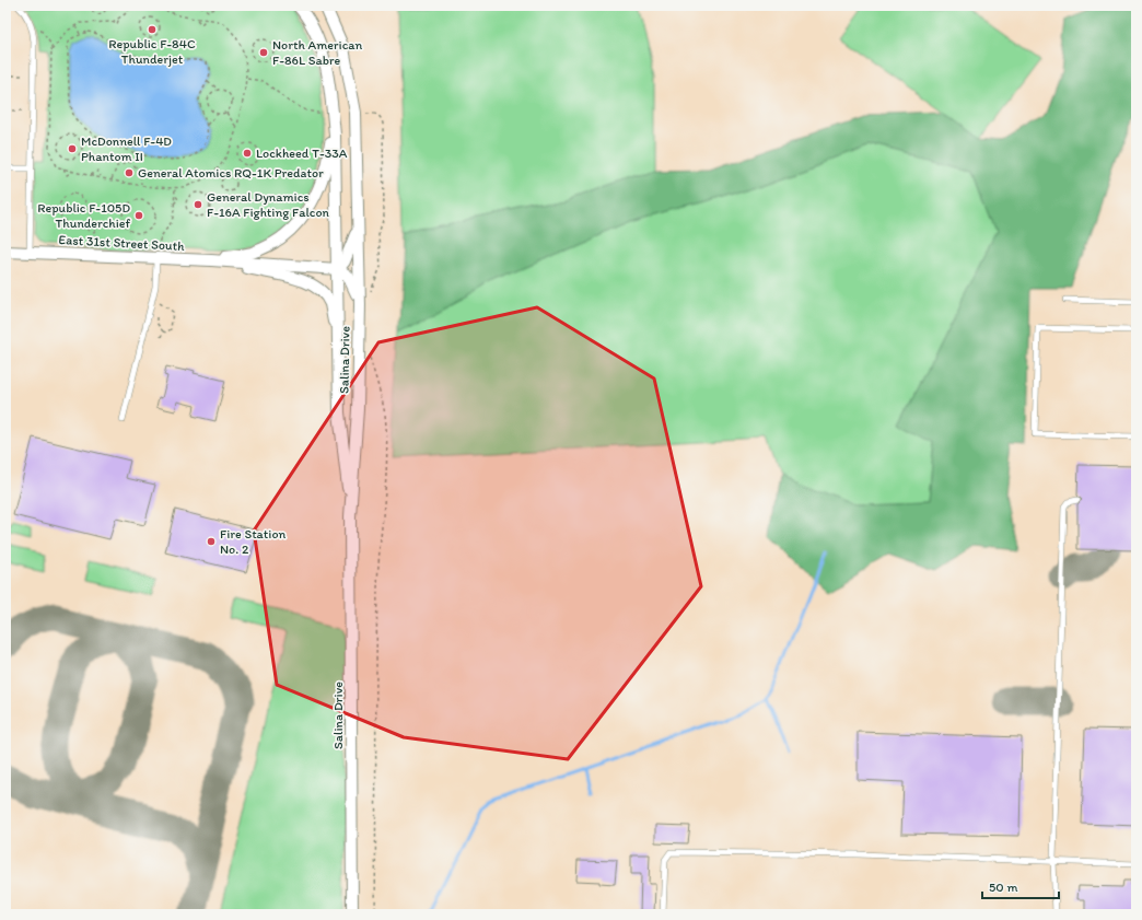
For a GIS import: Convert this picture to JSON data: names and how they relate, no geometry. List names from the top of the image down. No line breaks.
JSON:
{"streets":{"street":["East 31st Street South","Salina Drive"]},"crossings":[["East 31st Street South","Salina Drive"]],"places":["Republic F-84C Thunderjet","North American F-86L Sabre","McDonnell F-4D Phantom II","Lockheed T-33A","General Atomics RQ-1K Predator","General Dynamics F-16A Fighting Falcon","Republic F-105D Thunderchief","Fire Station No. 2"],"scale_bar":"50 m"}
